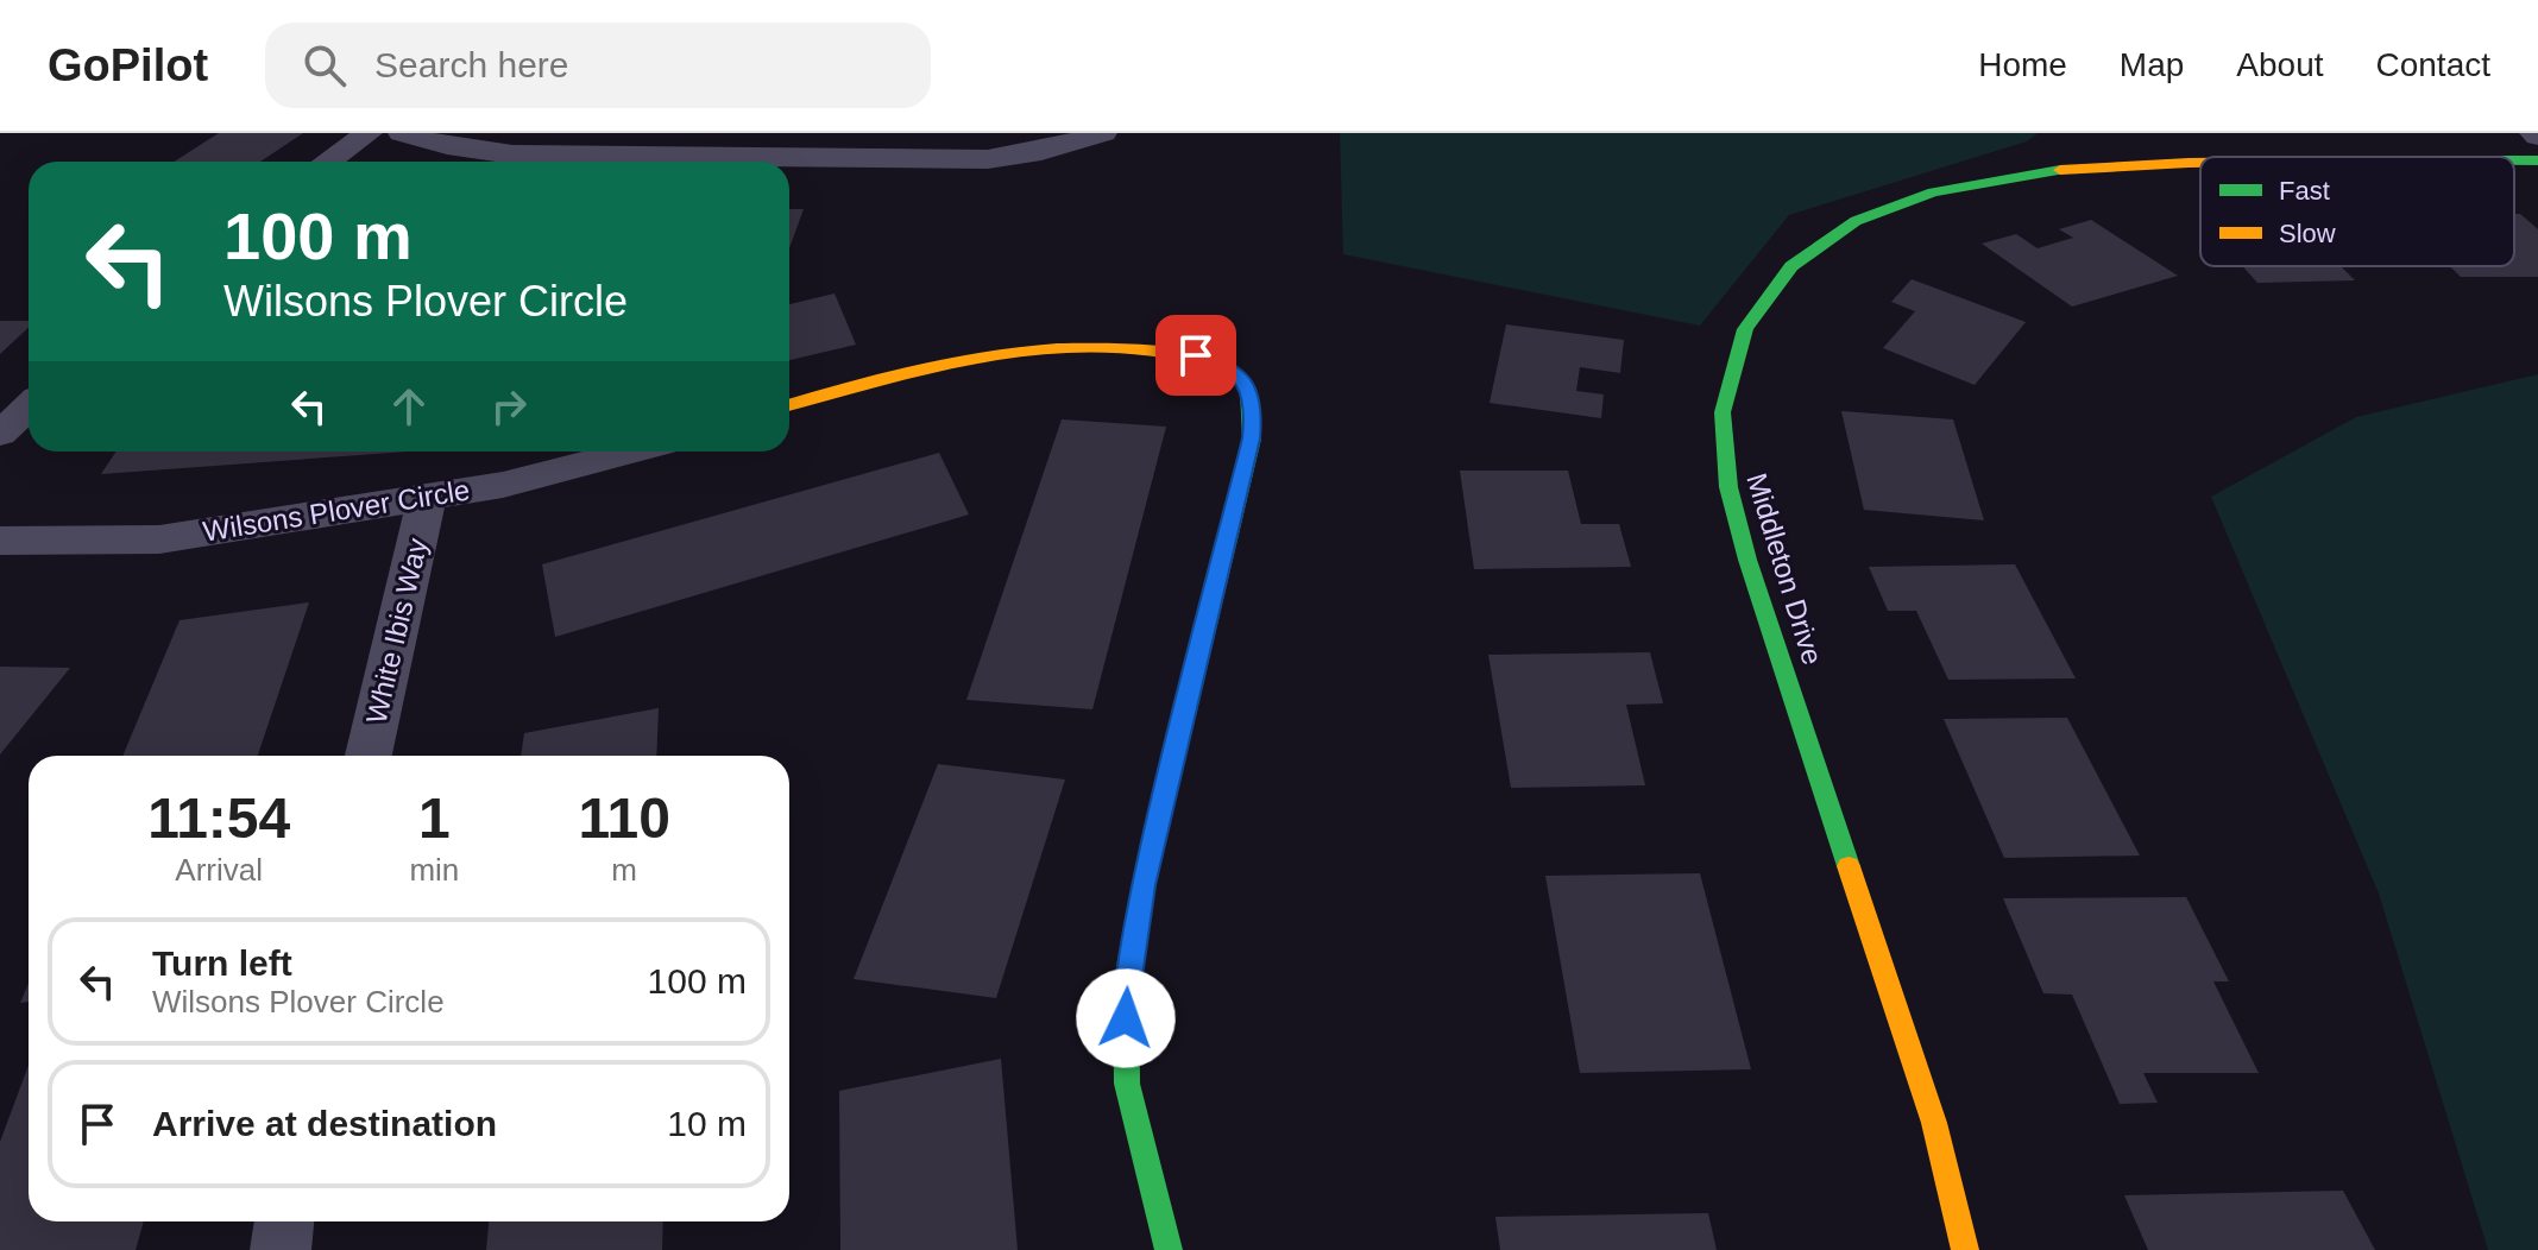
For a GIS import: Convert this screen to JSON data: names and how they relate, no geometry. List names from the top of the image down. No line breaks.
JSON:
{"streets":{"street":["Wilsons Plover Circle","Middleton Drive","White Ibis Way"]},"crossings":[["Wilsons Plover Circle","White Ibis Way"]],"legend":["Fast","Slow"],"page":{"header":"GoPilot","search":"Search here","nav":["Home","Map","About","Contact"],"turn":["100 m","Wilsons Plover Circle"],"eta":["11:54","Arrival","1","min","110","m"],"list":[{"name":"Turn left","note":"Wilsons Plover Circle","value":"100 m"},{"name":"Arrive at destination","value":"10 m"}]}}
